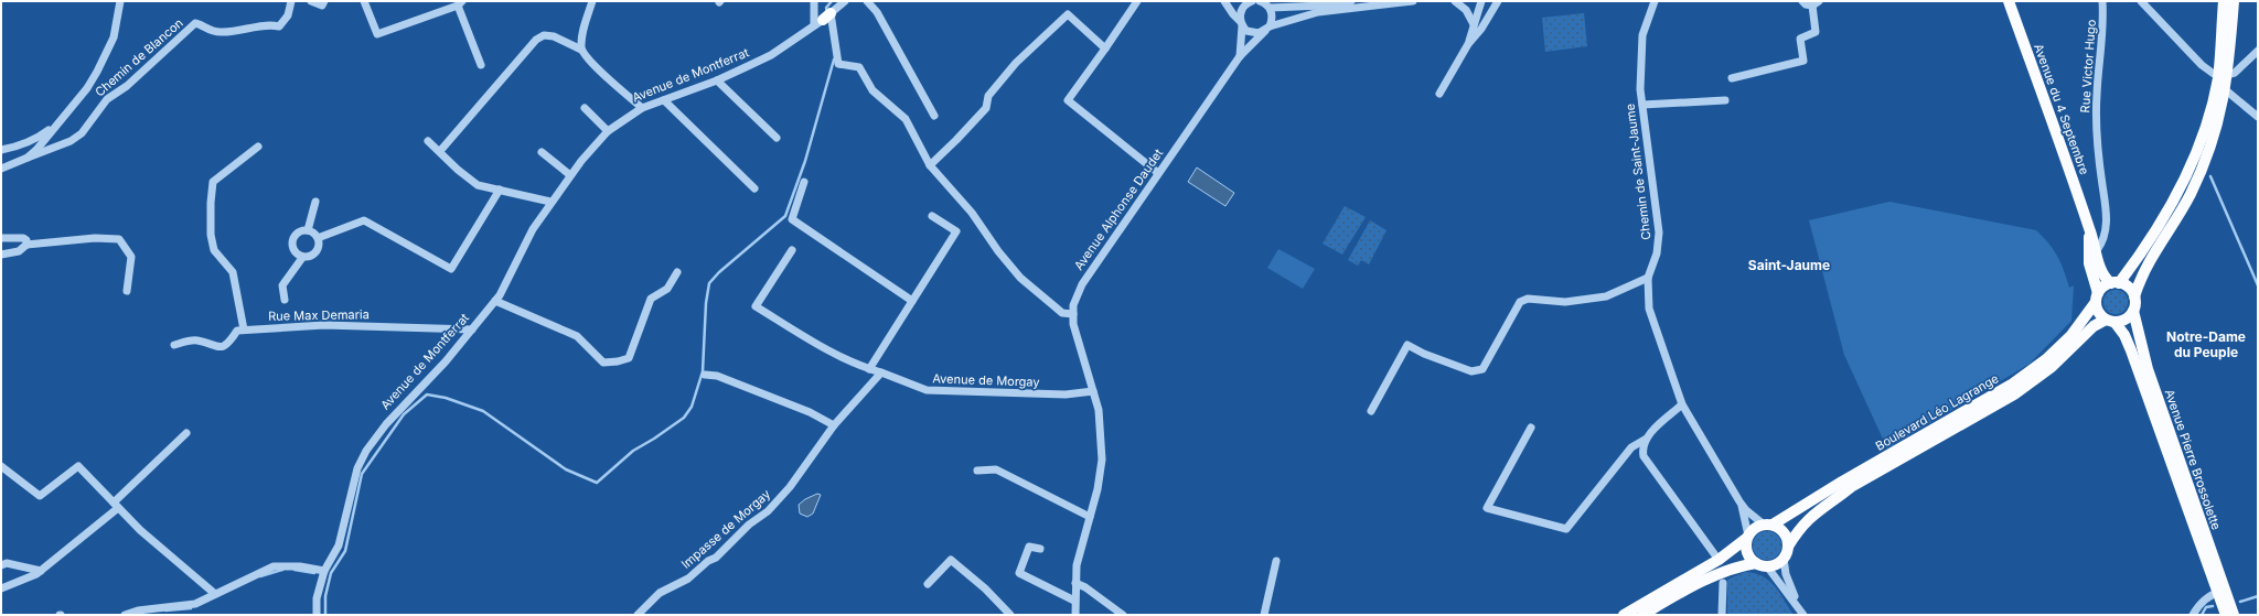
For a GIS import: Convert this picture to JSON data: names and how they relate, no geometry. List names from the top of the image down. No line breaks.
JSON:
{"streets":{"main road":["Avenue du 4 Septembre","Boulevard Léo Lagrange","Avenue Pierre Brossolette"],"street":["Chemin de Blancon","Rue Victor Hugo","Avenue de Montferrat","Chemin de Saint-Jaume","Avenue Alphonse Daudet","Rue Max Demaria","Avenue de Morgay","Impasse de Morgay"]},"crossings":[["Rue Victor Hugo","Avenue du 4 Septembre"],["Avenue de Montferrat","Rue Max Demaria"],["Avenue Alphonse Daudet","Avenue de Morgay"],["Boulevard Léo Lagrange","Avenue Pierre Brossolette"]],"districts":["Saint-Jaume","Notre-Dame du Peuple"]}
